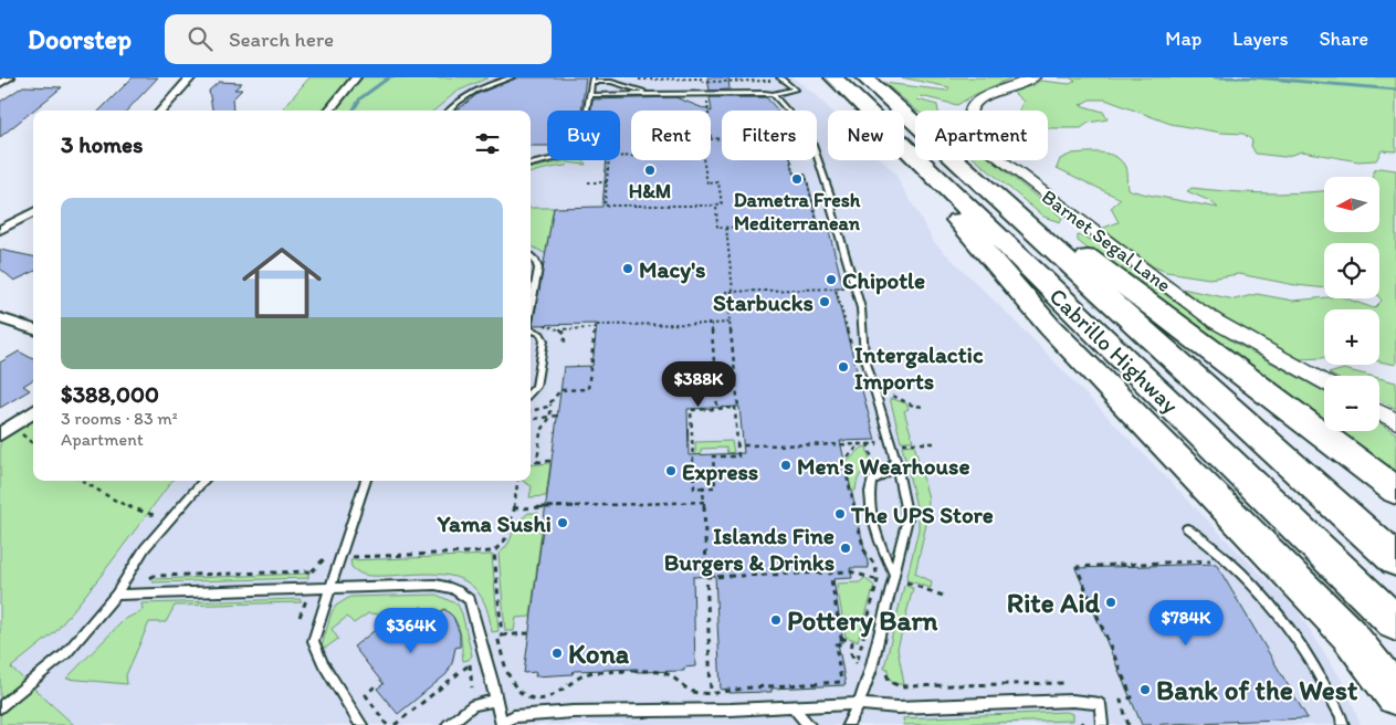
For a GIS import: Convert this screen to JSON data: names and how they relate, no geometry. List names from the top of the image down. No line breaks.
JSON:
{"streets":{"highway":["Cabrillo Highway"],"street":["Barnet Segal Lane"]},"places":["H&M","Dametra Fresh Mediterranean","Macy's","Chipotle","Starbucks","Intergalactic Imports","Men's Wearhouse","Express","The UPS Store","Yama Sushi","Islands Fine Burgers & Drinks","Rite Aid","Pottery Barn","Kona","Bank of the West"],"north":"left","page":{"header":"Doorstep","search":"Search here","nav":["Map","Layers","Share"],"chip":["Buy","Rent","Filters","New","Apartment"],"heading":"3 homes","map_buttons":["+","−"],"list":[{"name":"$388,000","note":"3 rooms · 83 m² · Apartment"}],"price":["$388K","$784K","$364K"]}}
